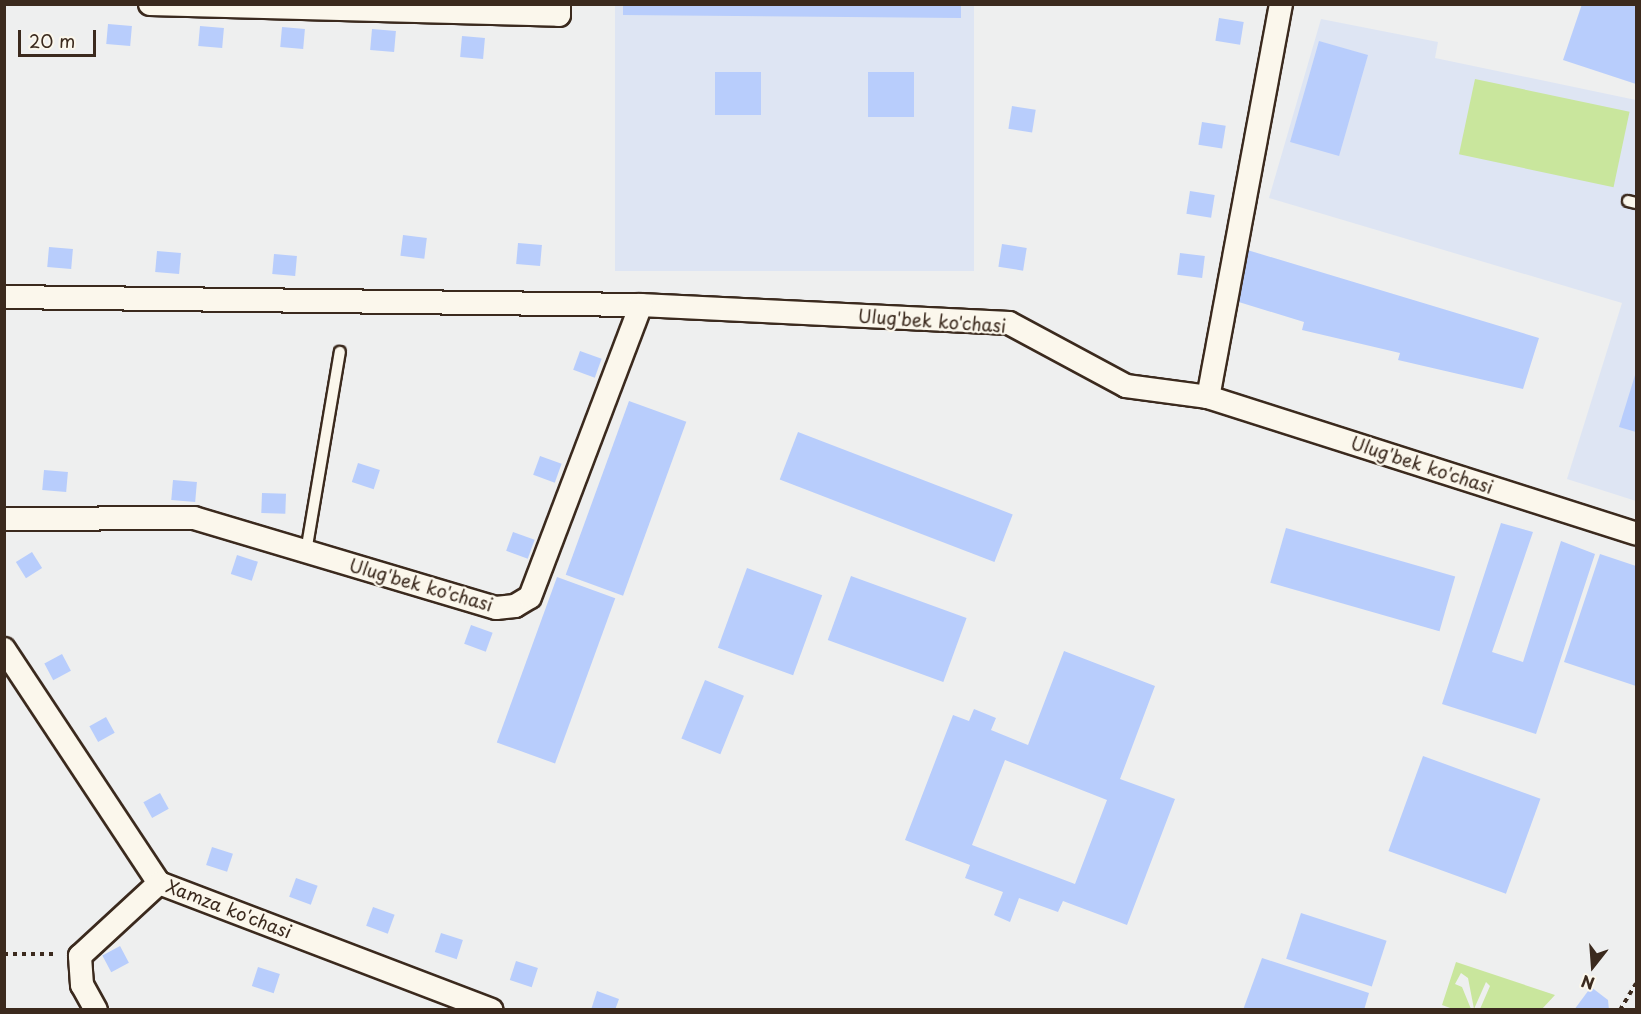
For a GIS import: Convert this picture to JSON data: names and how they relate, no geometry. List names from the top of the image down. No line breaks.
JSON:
{"streets":{"street":["Ulug'bek ko'chasi","Xamza ko'chasi"]},"scale_bar":"20 m","north":"bottom"}
